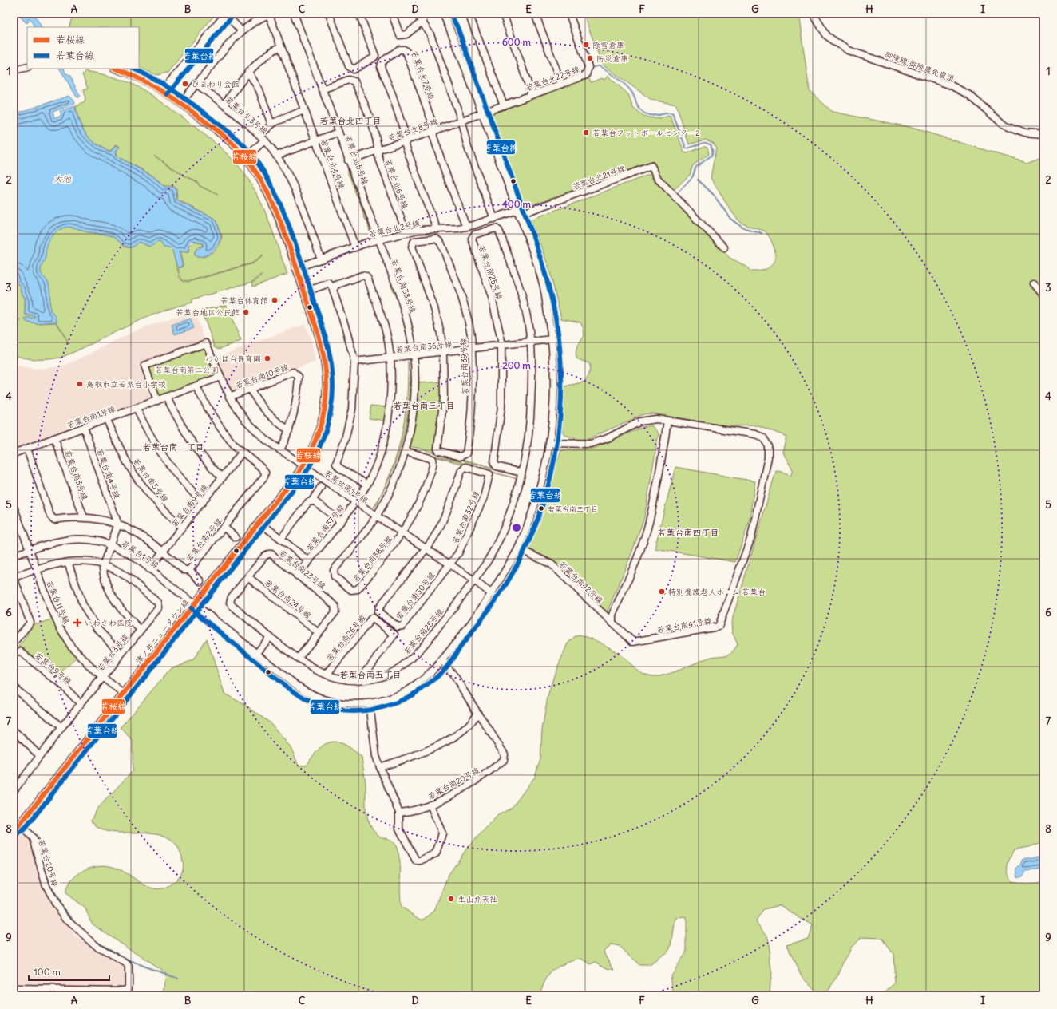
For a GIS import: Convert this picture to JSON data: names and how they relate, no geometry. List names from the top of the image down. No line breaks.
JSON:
{"streets":{"street":["御陵線;御陵農免農道","若葉台北7号線","若葉台北22号線","若葉台北3号線","若葉台北8号線","若葉台北5号線","若葉台北4号線","若葉台北21号線","若葉台北6号線","若葉台北2号線","若葉台南25号線","若葉台南38号線","若葉台南36号線","若葉台南39号線","若葉台南10号線","若葉台南1号線","若葉台南4号線","若葉台南3号線","若葉台南5号線","若葉台南9号線","若葉台南32号線","若葉台南37号線","若葉台南2号線","若葉台1号線","若葉台南23号線","若葉台南42号線","若葉台南30号線","若葉台南24号線","若葉台11号線","若葉台南41号線","津ノ井ニュータウン線","若葉台南26号線","若葉台3号線","若葉台9号線","若葉台南20号線","若葉台20号線"]},"crossings":[["若葉台北7号線","若葉台北8号線"],["若葉台北7号線","若葉台北2号線"],["若葉台北22号線","若葉台北8号線"],["若葉台北22号線","若葉台1号線"],["若葉台北3号線","若葉台北2号線"],["若葉台北8号線","若葉台北5号線"],["若葉台北8号線","若葉台北6号線"],["若葉台北8号線","若葉台1号線"],["若葉台北5号線","若葉台北6号線"],["若葉台北5号線","若葉台北2号線"],["若葉台北5号線","若葉台南38号線"],["若葉台北4号線","若葉台北2号線"],["若葉台北21号線","若葉台北2号線"],["若葉台北21号線","若葉台1号線"],["若葉台北6号線","若葉台北2号線"],["若葉台北2号線","若葉台南38号線"],["若葉台北2号線","若葉台1号線"],["若葉台北2号線","津ノ井ニュータウン線"],["若葉台南25号線","若葉台南36号線"],["若葉台南25号線","若葉台南1号線"],["若葉台南25号線","若葉台南23号線"],["若葉台南25号線","若葉台南26号線"],["若葉台南38号線","若葉台南36号線"],["若葉台南38号線","若葉台南1号線"],["若葉台南36号線","若葉台南39号線"],["若葉台南36号線","若葉台南37号線"],["若葉台南36号線","若葉台1号線"],["若葉台南10号線","若葉台南1号線"],["若葉台南1号線","若葉台南4号線"],["若葉台南1号線","若葉台南3号線"],["若葉台南1号線","若葉台南5号線"],["若葉台南1号線","若葉台南32号線"],["若葉台南1号線","若葉台南37号線"],["若葉台南1号線","若葉台南2号線"],["若葉台南1号線","若葉台1号線"],["若葉台南1号線","若葉台南30号線"],["若葉台南1号線","津ノ井ニュータウン線"],["若葉台南4号線","若葉台南2号線"],["若葉台南3号線","若葉台南2号線"],["若葉台南5号線","若葉台南9号線"],["若葉台南9号線","若葉台南2号線"],["若葉台南9号線","若葉台1号線"],["若葉台南32号線","若葉台南30号線"],["若葉台南37号線","若葉台南23号線"],["若葉台1号線","若葉台南42号線"],["若葉台1号線","若葉台11号線"],["若葉台1号線","若葉台南41号線"],["若葉台1号線","津ノ井ニュータウン線"],["若葉台1号線","若葉台南20号線"],["若葉台南23号線","若葉台南24号線"],["若葉台南42号線","若葉台南41号線"],["若葉台11号線","津ノ井ニュータウン線"],["若葉台11号線","若葉台3号線"],["津ノ井ニュータウン線","若葉台20号線"],["若葉台3号線","若葉台9号線"]],"districts":["若葉台北四丁目","若葉台南三丁目","若葉台南二丁目","若葉台南四丁目","若葉台南五丁目"],"water":["大池"],"parks":["若葉台南第二公園"],"places":{"other":["除雪倉庫","防災倉庫","ひまわり会館","若葉台フットボールセンター2","若葉台体育館","若葉台地区公民館","わかば台保育園","鳥取市立若葉台小学校","若葉台南三丁目","特別養護老人ホーム 若葉台","生山弁天社"],"health":["いわさわ医院"]},"lines":["transit line 若葉台線","transit line 若桜線"],"legend":["若桜線","若葉台線"],"scale_bar":"100 m","grid":{"columns":["A","B","C","D","E","F","G","H","I"],"rows":["1","2","3","4","5","6","7","8","9"]},"rings":["600 m","400 m","200 m"]}
